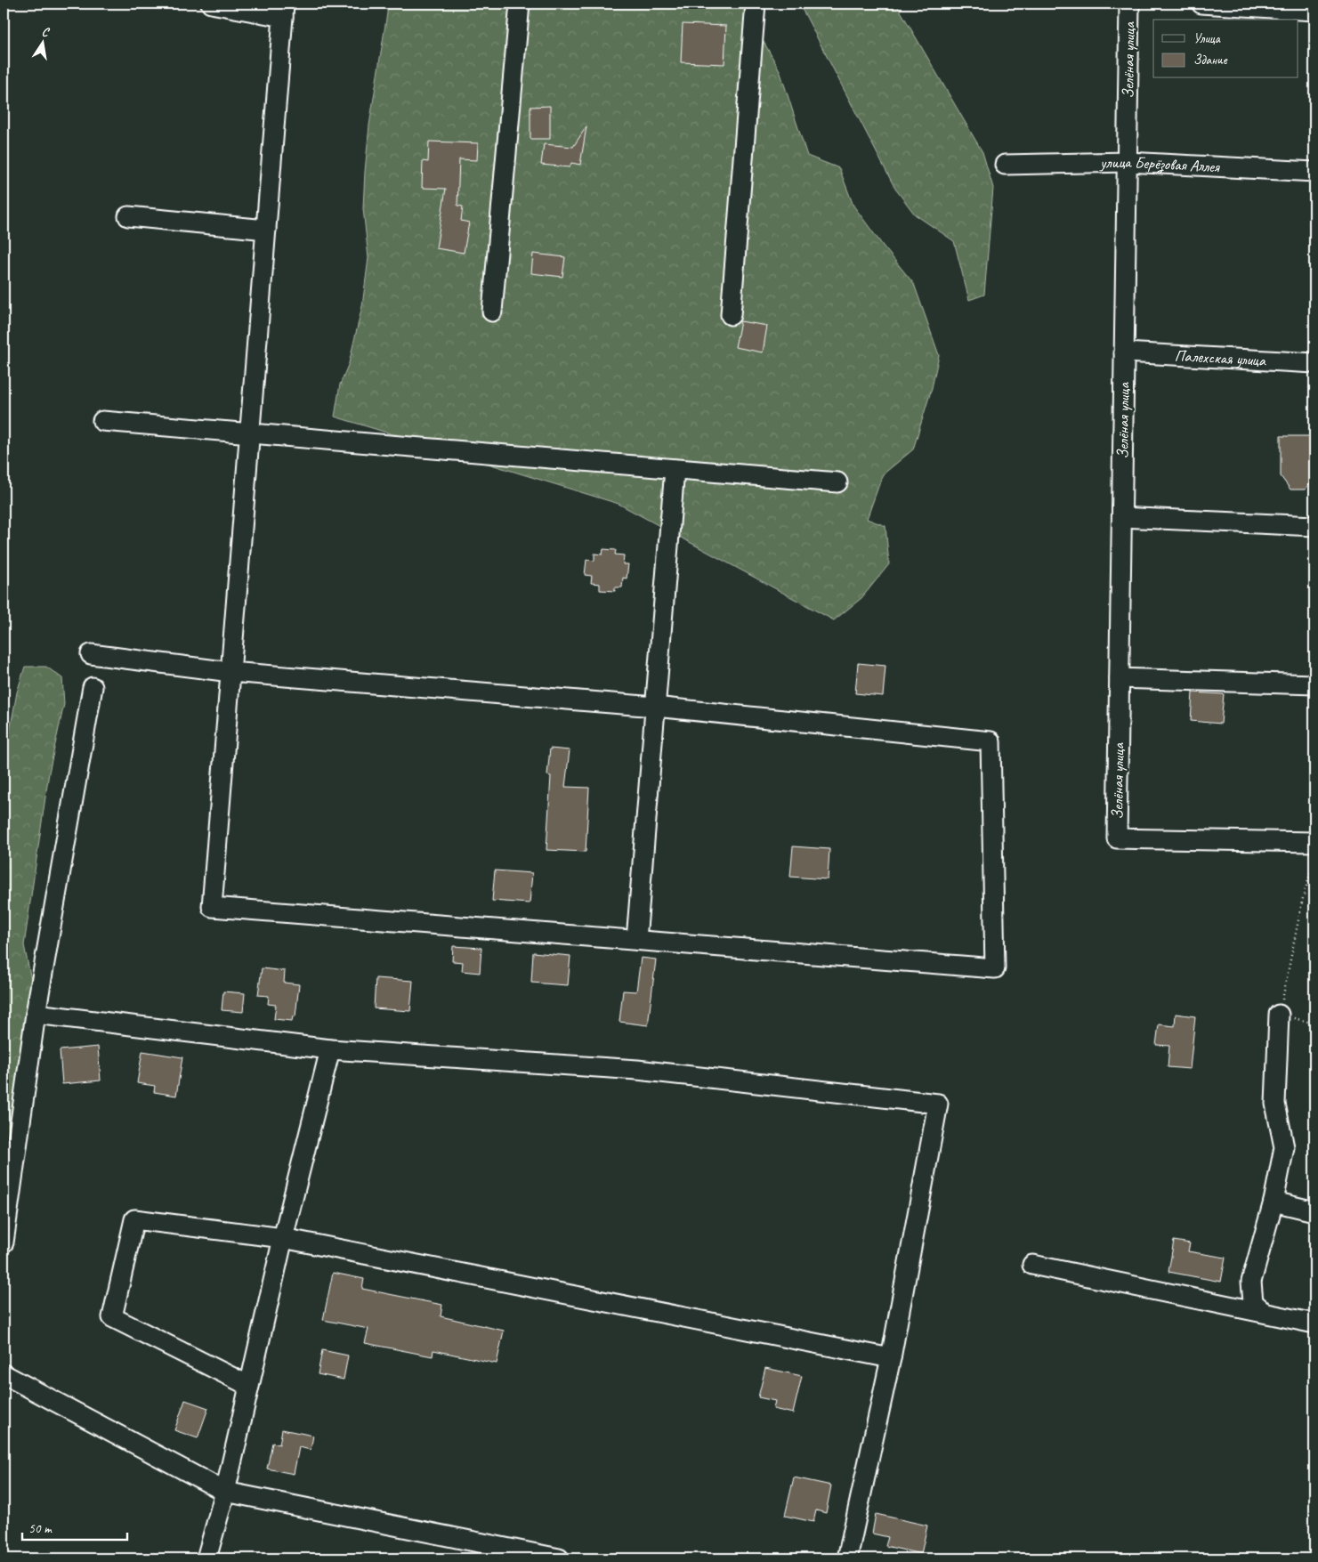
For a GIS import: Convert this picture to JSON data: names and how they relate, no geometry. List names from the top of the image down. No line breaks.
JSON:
{"streets":{"street":["Зелёная улица","улица Берёзовая Аллея","Палехская улица"]},"crossings":[["Зелёная улица","улица Берёзовая Аллея"],["Зелёная улица","Палехская улица"]],"legend":["Улица","Здание"],"scale_bar":"50 m","north":"top"}
